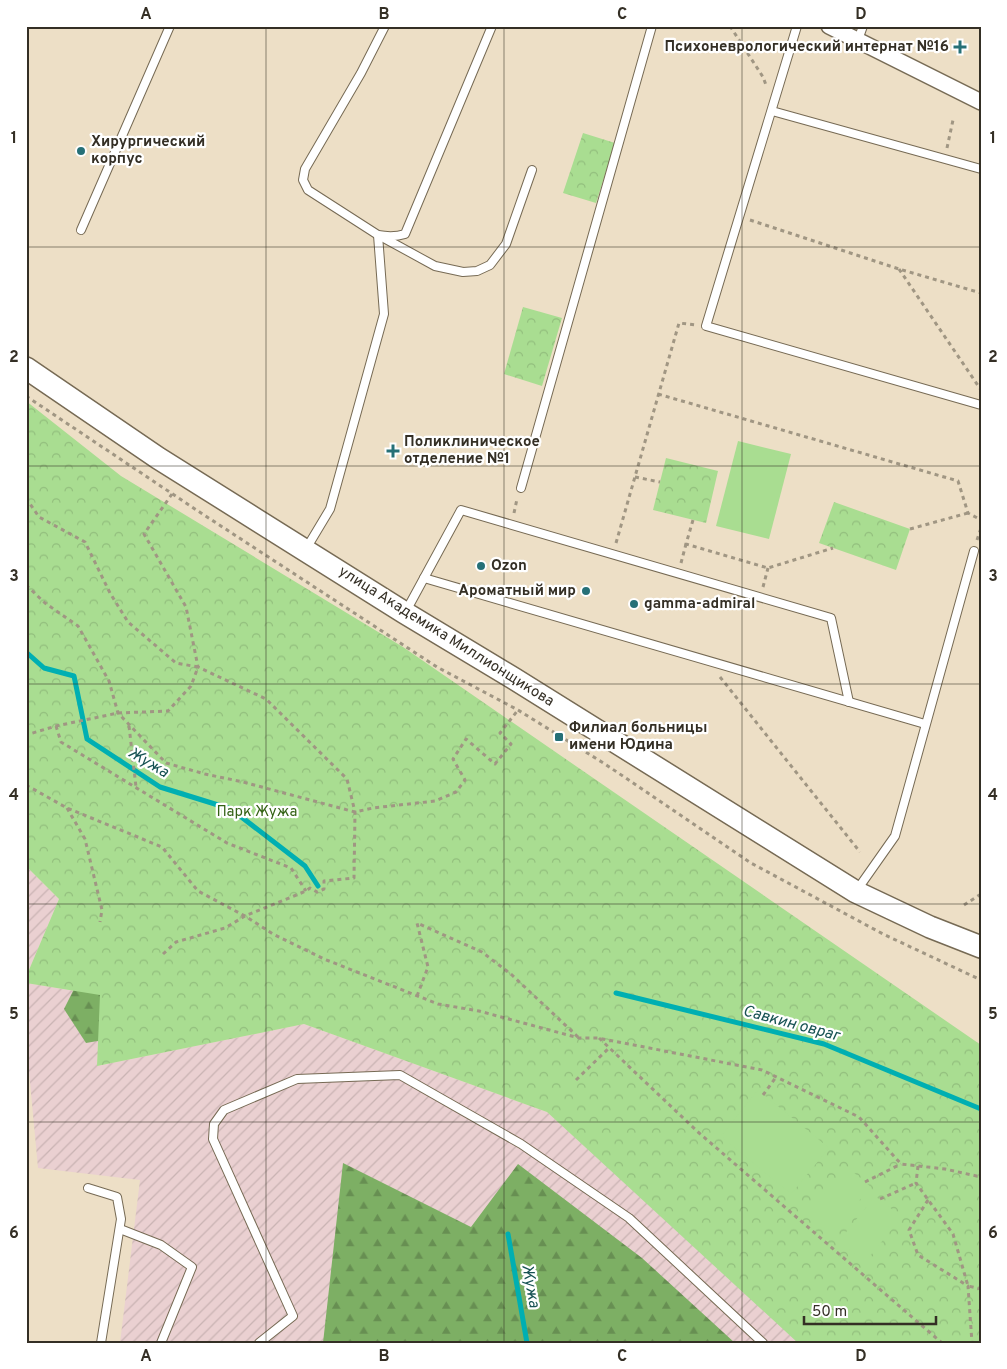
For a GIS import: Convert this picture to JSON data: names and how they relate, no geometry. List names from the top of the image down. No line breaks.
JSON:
{"streets":{"street":["улица Академика Миллионщикова"]},"water":["Жужа","Савкин овраг"],"parks":["Парк Жужа"],"places":{"health":["Психоневрологический интернат №16","Поликлиническое отделение №1"],"other":["Хирургический корпус","Ozon","Ароматный мир","gamma-admiral"],"transit":["Филиал больницы имени Юдина"]},"scale_bar":"50 m","grid":{"columns":["A","B","C","D"],"rows":["1","2","3","4","5","6"]}}
